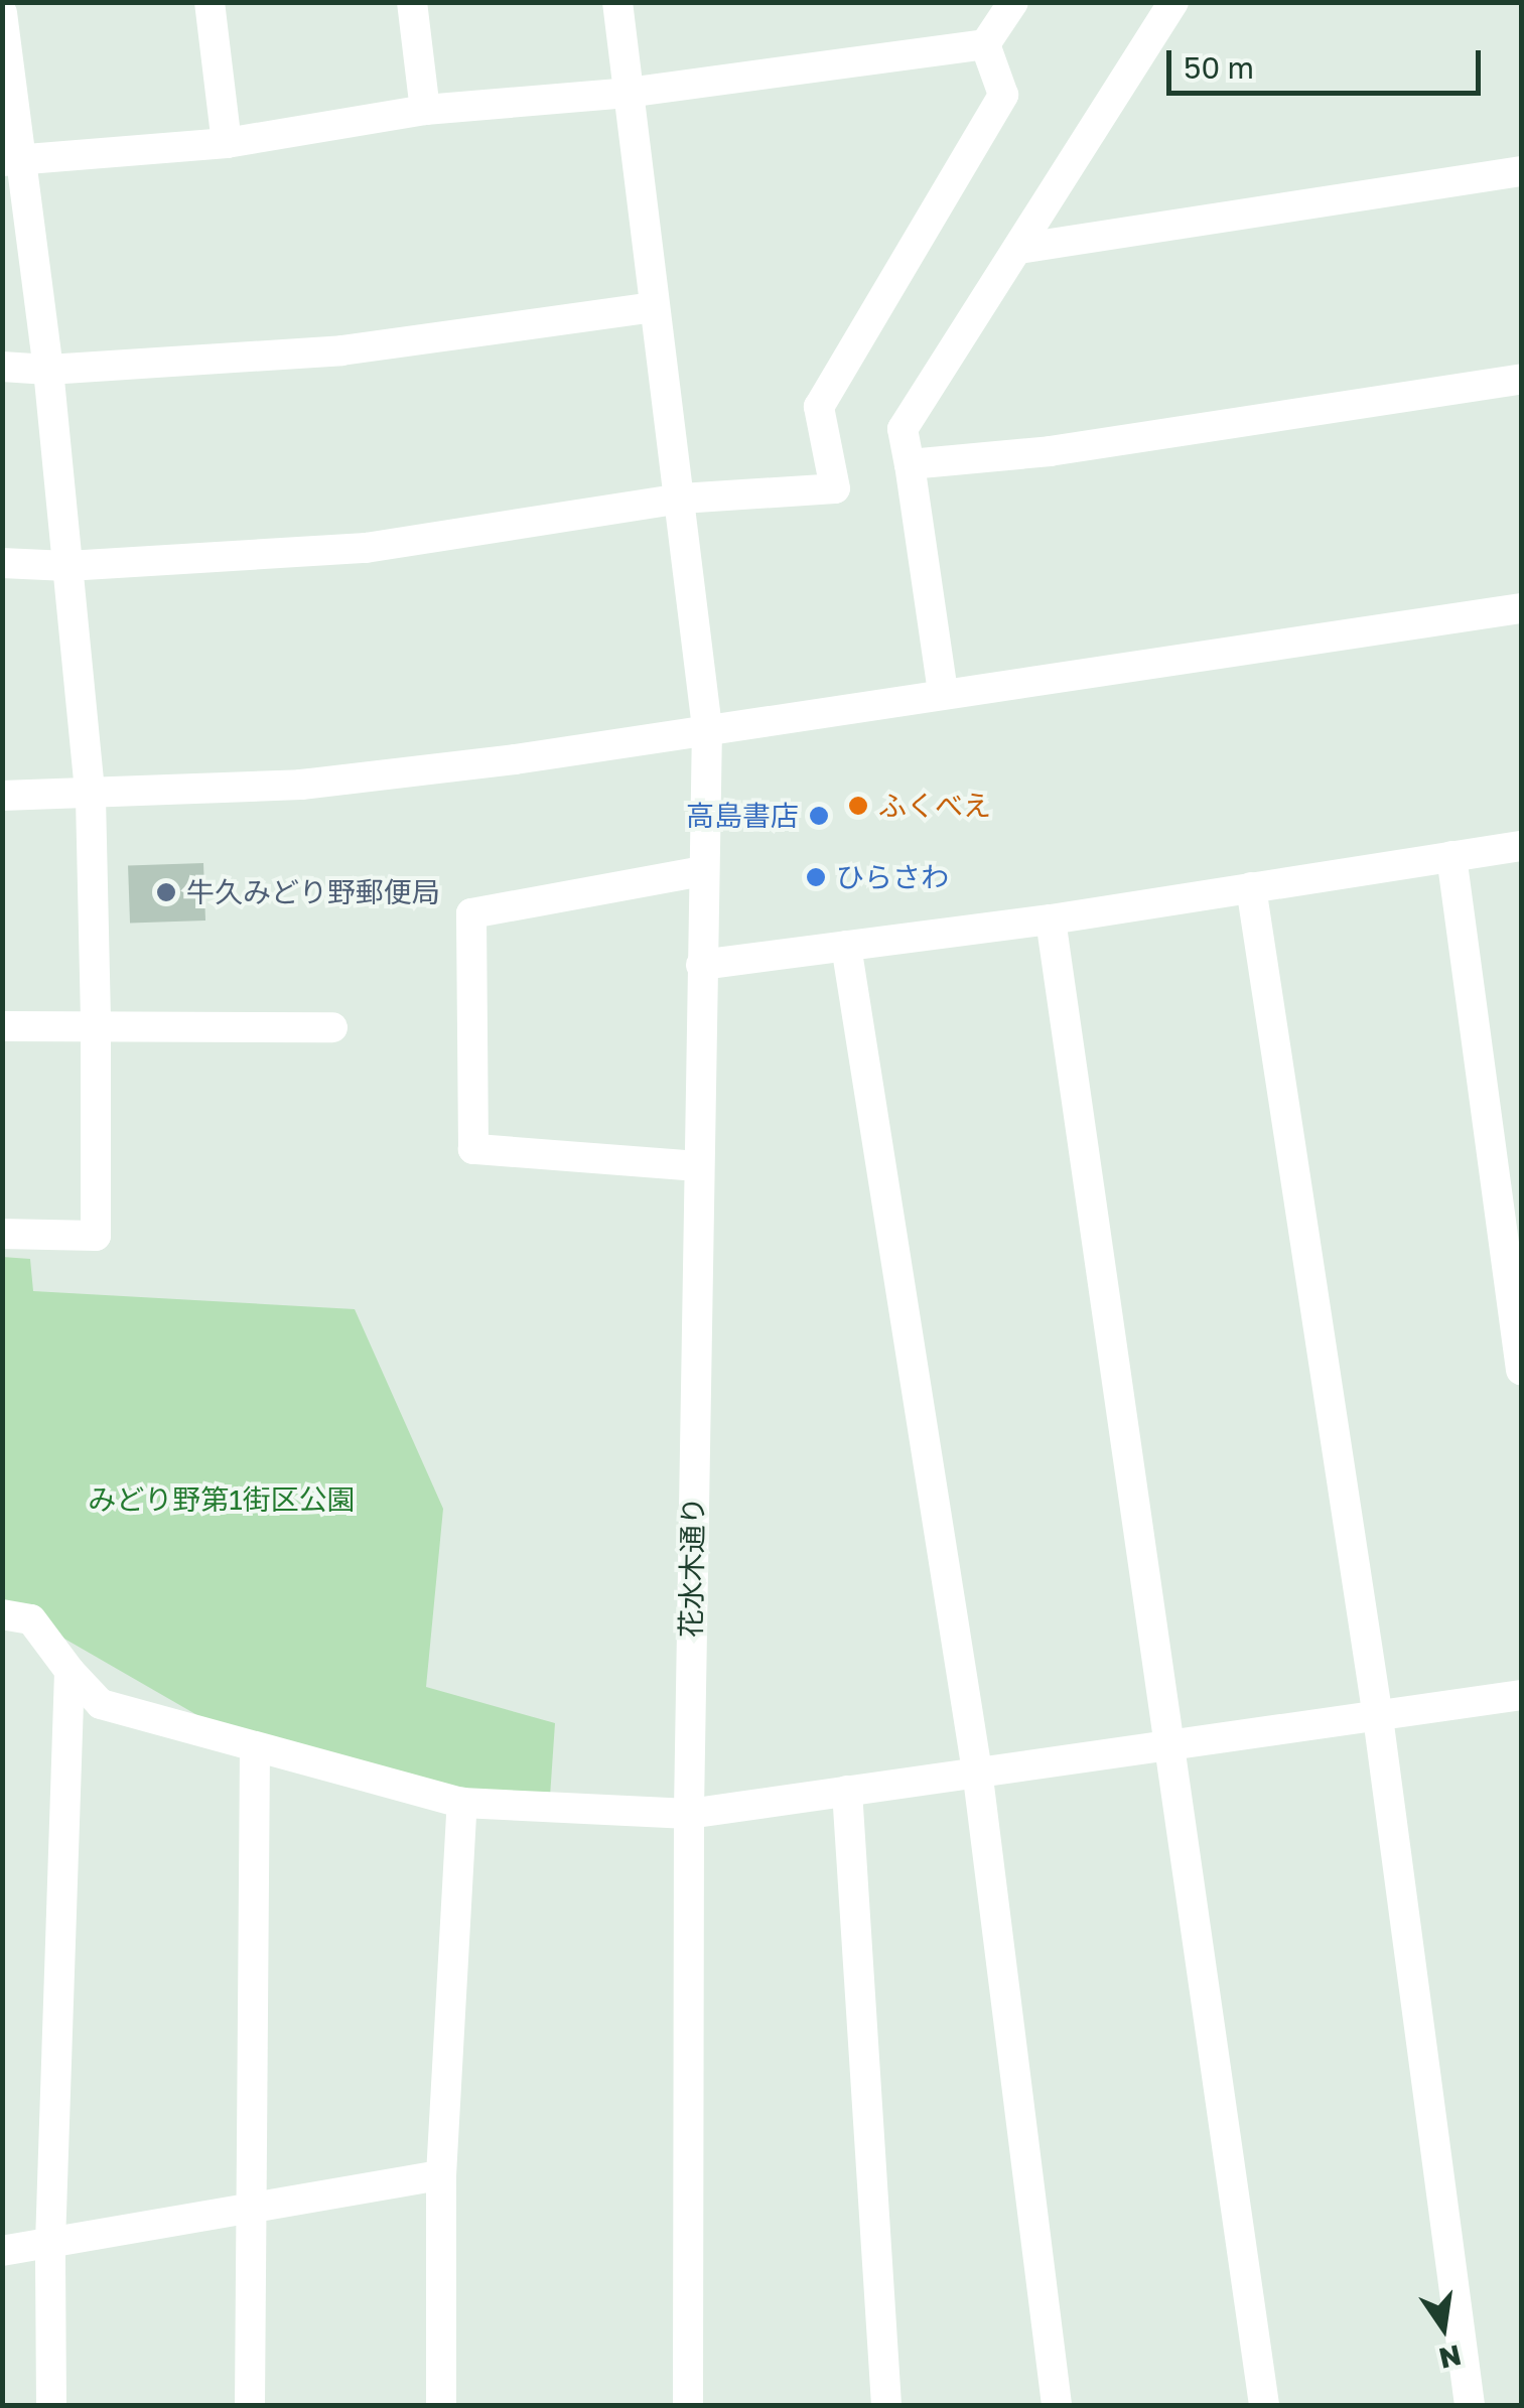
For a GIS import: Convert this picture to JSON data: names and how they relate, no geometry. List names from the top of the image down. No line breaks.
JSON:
{"streets":{"street":["花水木通り"]},"parks":["みどり野第1街区公園"],"places":["ふくべえ","高島書店","ひらさわ","牛久みどり野郵便局"],"scale_bar":"50 m","north":"bottom"}
